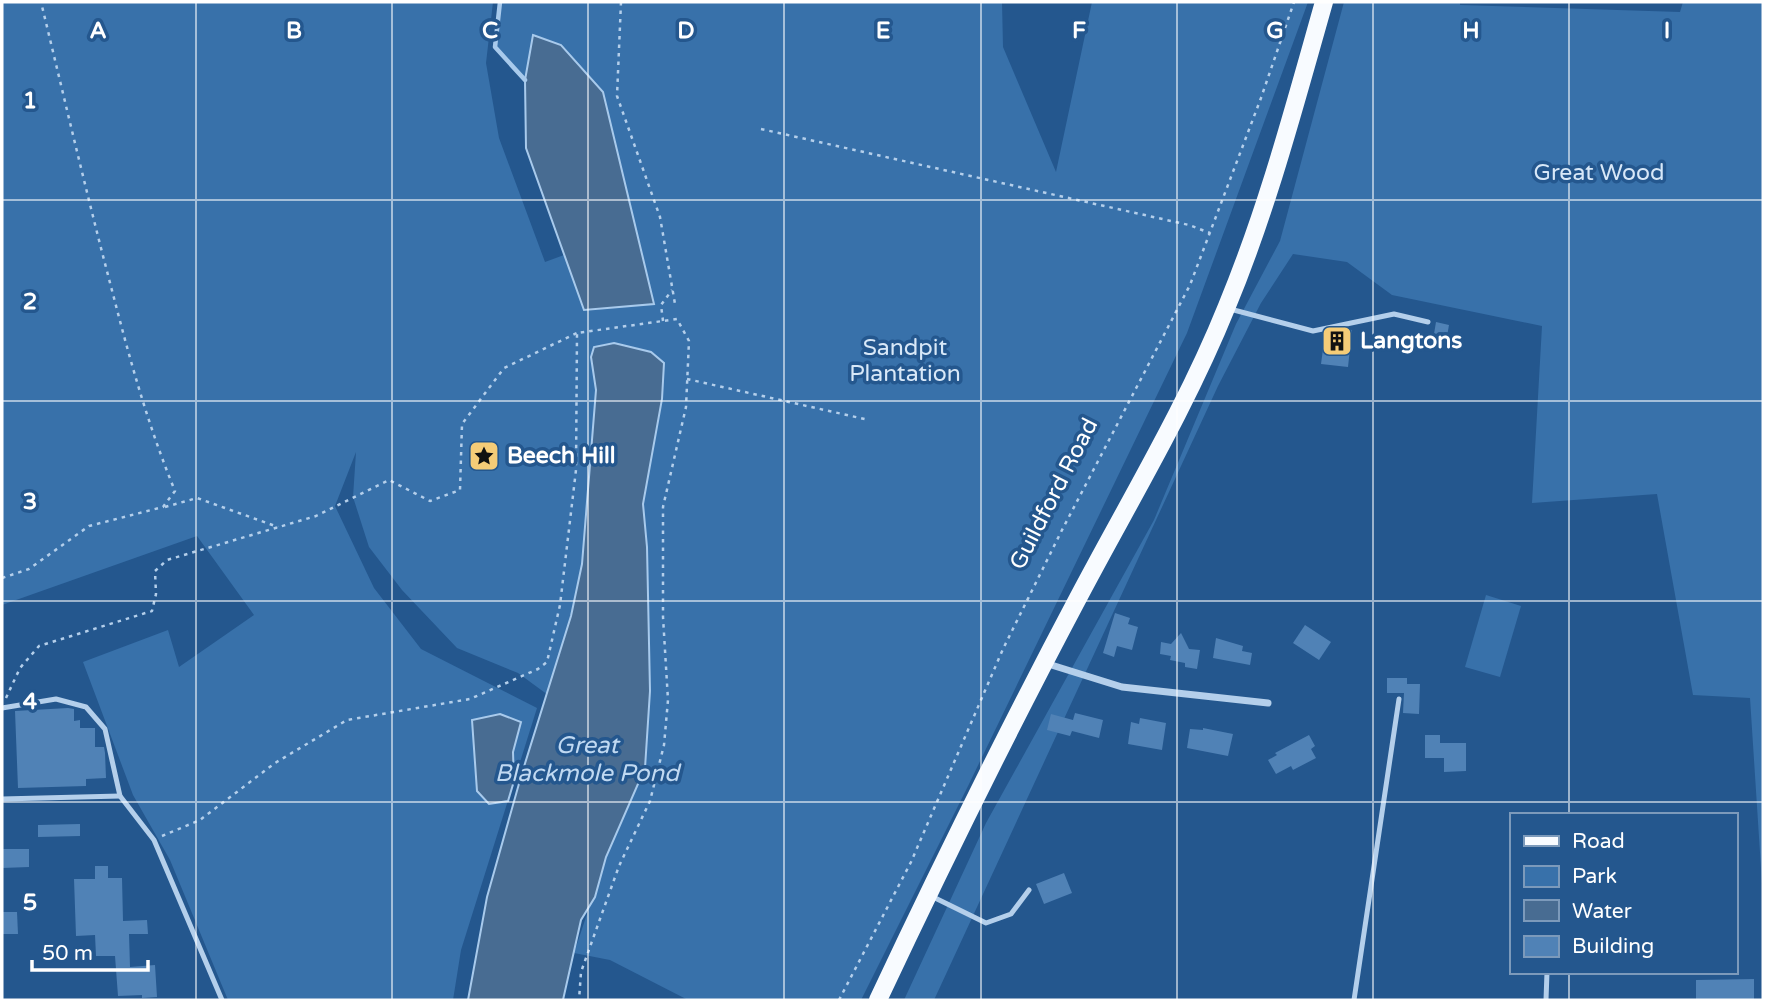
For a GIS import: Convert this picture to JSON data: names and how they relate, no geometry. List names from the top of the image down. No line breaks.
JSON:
{"streets":{"path":["Guildford Road"]},"water":["Great Blackmole Pond"],"parks":["Great Wood","Sandpit Plantation"],"places":{"building":["Langtons"],"place":["Beech Hill"]},"legend":["Road","Park","Water","Building"],"scale_bar":"50 m","grid":{"columns":["A","B","C","D","E","F","G","H","I"],"rows":["1","2","3","4","5"]}}
